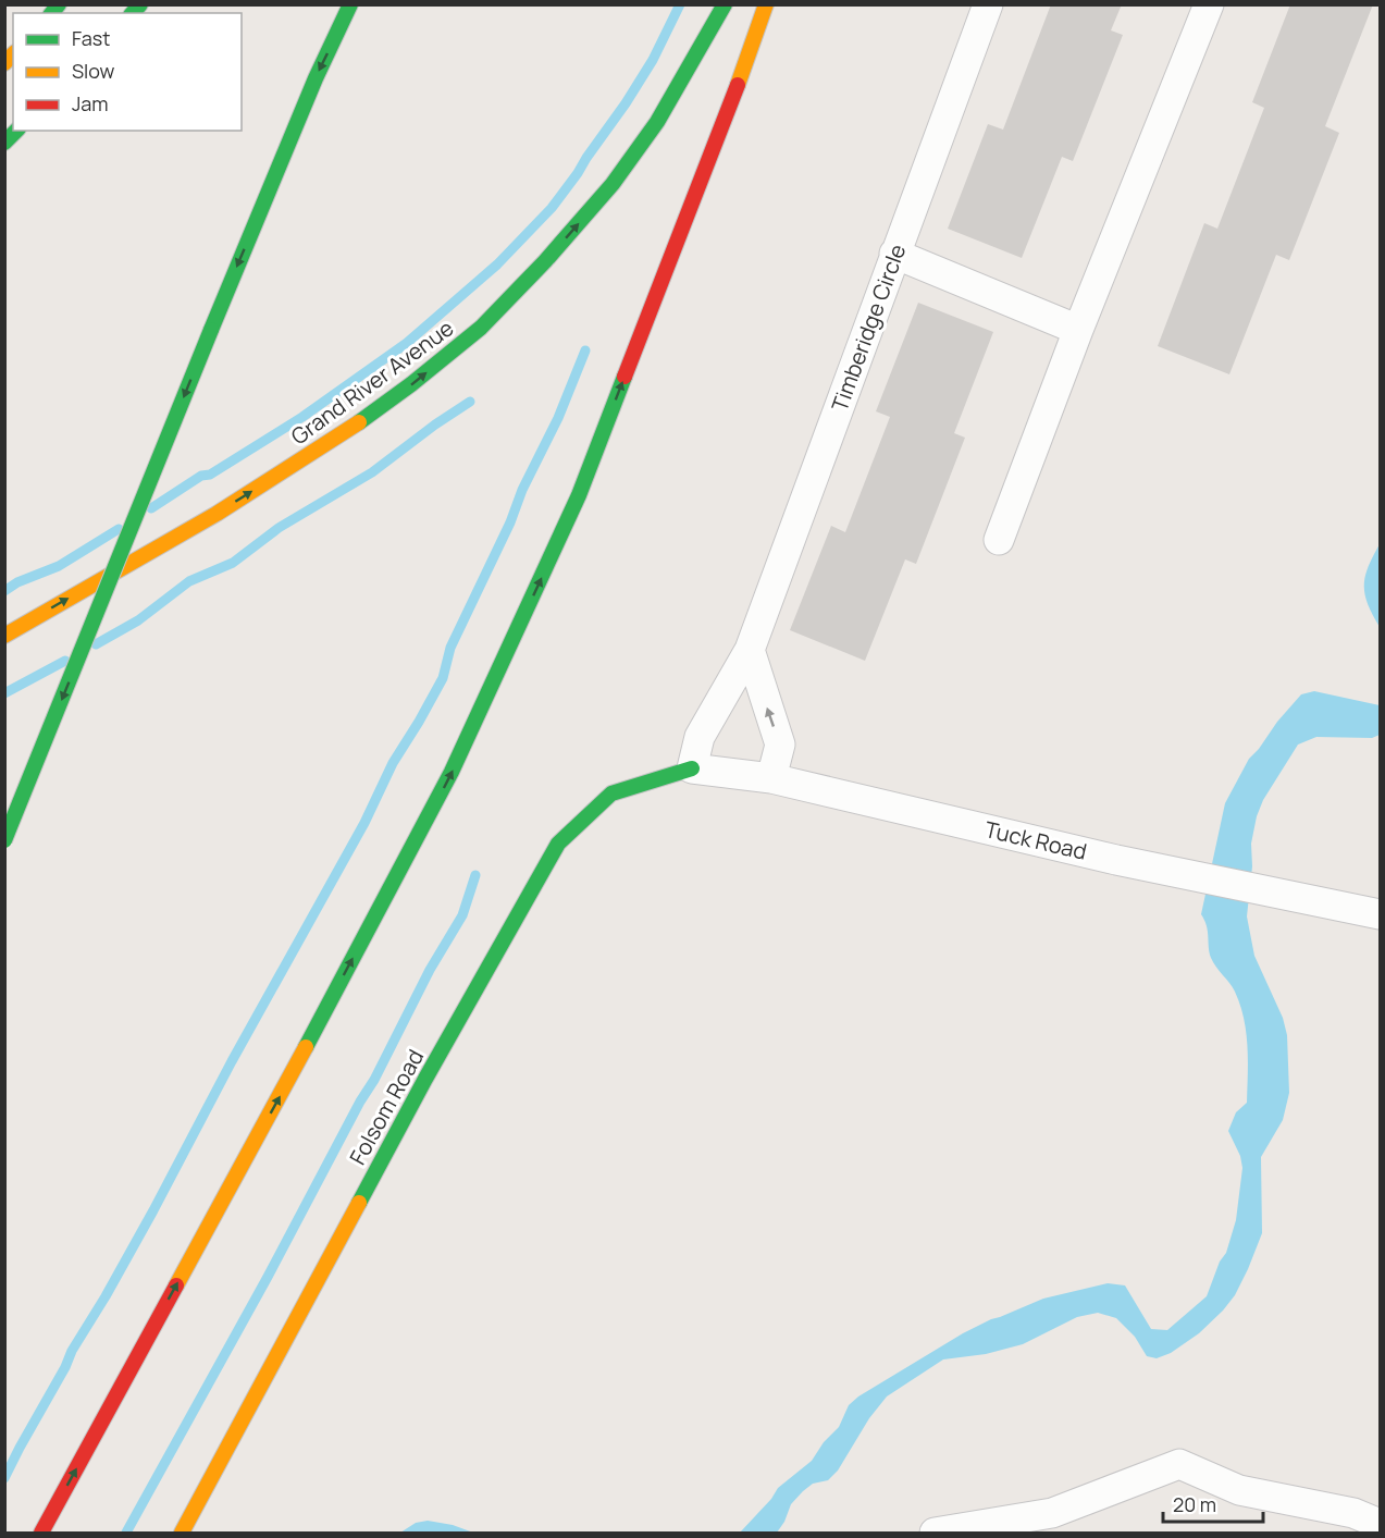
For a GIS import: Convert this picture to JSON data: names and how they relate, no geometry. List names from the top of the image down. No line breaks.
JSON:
{"streets":{"main road":["Grand River Avenue","Folsom Road"],"street":["Timberidge Circle","Tuck Road"]},"crossings":[["Timberidge Circle","Tuck Road"],["Timberidge Circle","Folsom Road"],["Tuck Road","Folsom Road"]],"legend":["Fast","Slow","Jam"],"scale_bar":"20 m"}
